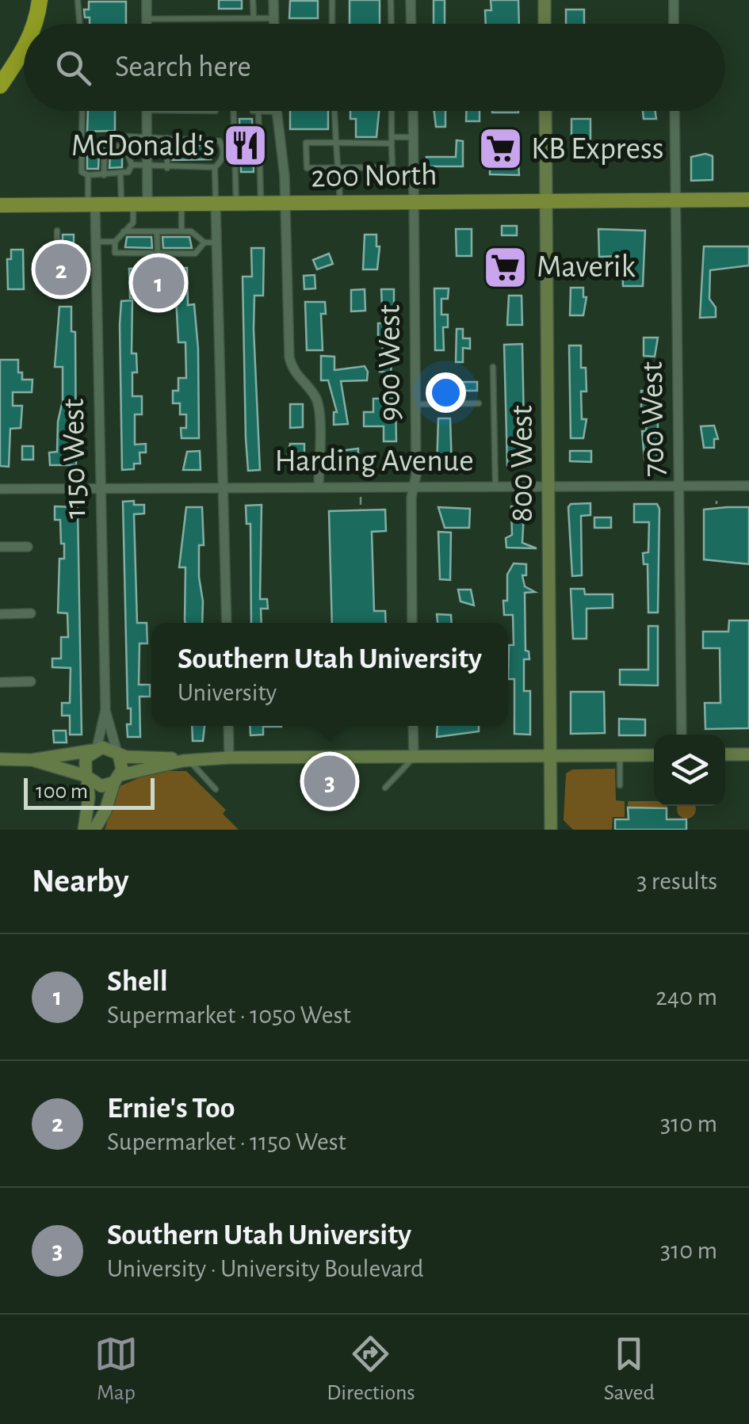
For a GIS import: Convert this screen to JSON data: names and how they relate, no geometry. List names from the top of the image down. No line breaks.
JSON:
{"streets":{"main road":["200 North","800 West"],"street":["900 West","700 West","1150 West","Harding Avenue"]},"crossings":[["200 North","900 West"],["200 North","700 West"],["200 North","1150 West"],["200 North","800 West"],["900 West","Harding Avenue"],["700 West","Harding Avenue"],["1150 West","Harding Avenue"],["Harding Avenue","800 West"]],"places":{"restaurant":["McDonald's"],"supermarket":["KB Express","Maverik"]},"scale_bar":"100 m","page":{"search":"Search here","pins":["2","1","3"],"popup":["Southern Utah University","University"],"scale":"100 m","heading":["Nearby","3 results"],"list":[{"mark":"1","name":"Shell","note":"Supermarket · 1050 West","value":"240 m"},{"mark":"2","name":"Ernie's Too","note":"Supermarket · 1150 West","value":"310 m"},{"mark":"3","name":"Southern Utah University","note":"University · University Boulevard","value":"310 m"}],"nav":["Map","Directions","Saved"]}}
